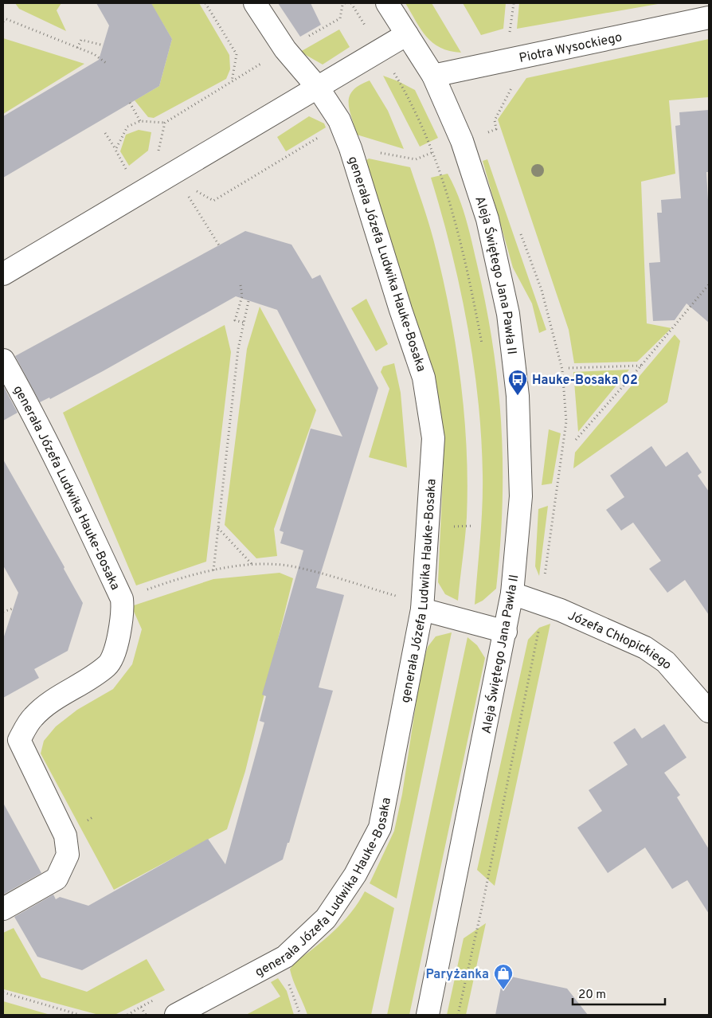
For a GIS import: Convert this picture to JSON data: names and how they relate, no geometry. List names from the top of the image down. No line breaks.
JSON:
{"streets":{"street":["Piotra Wysockiego","generała Józefa Ludwika Hauke-Bosaka","Aleja Świętego Jana Pawła II","Józefa Chłopickiego"]},"crossings":[["Piotra Wysockiego","Aleja Świętego Jana Pawła II"],["Aleja Świętego Jana Pawła II","Józefa Chłopickiego"]],"places":{"bus stop":["Hauke-Bosaka 02"],"shop":["Paryżanka"]},"scale_bar":"20 m"}
